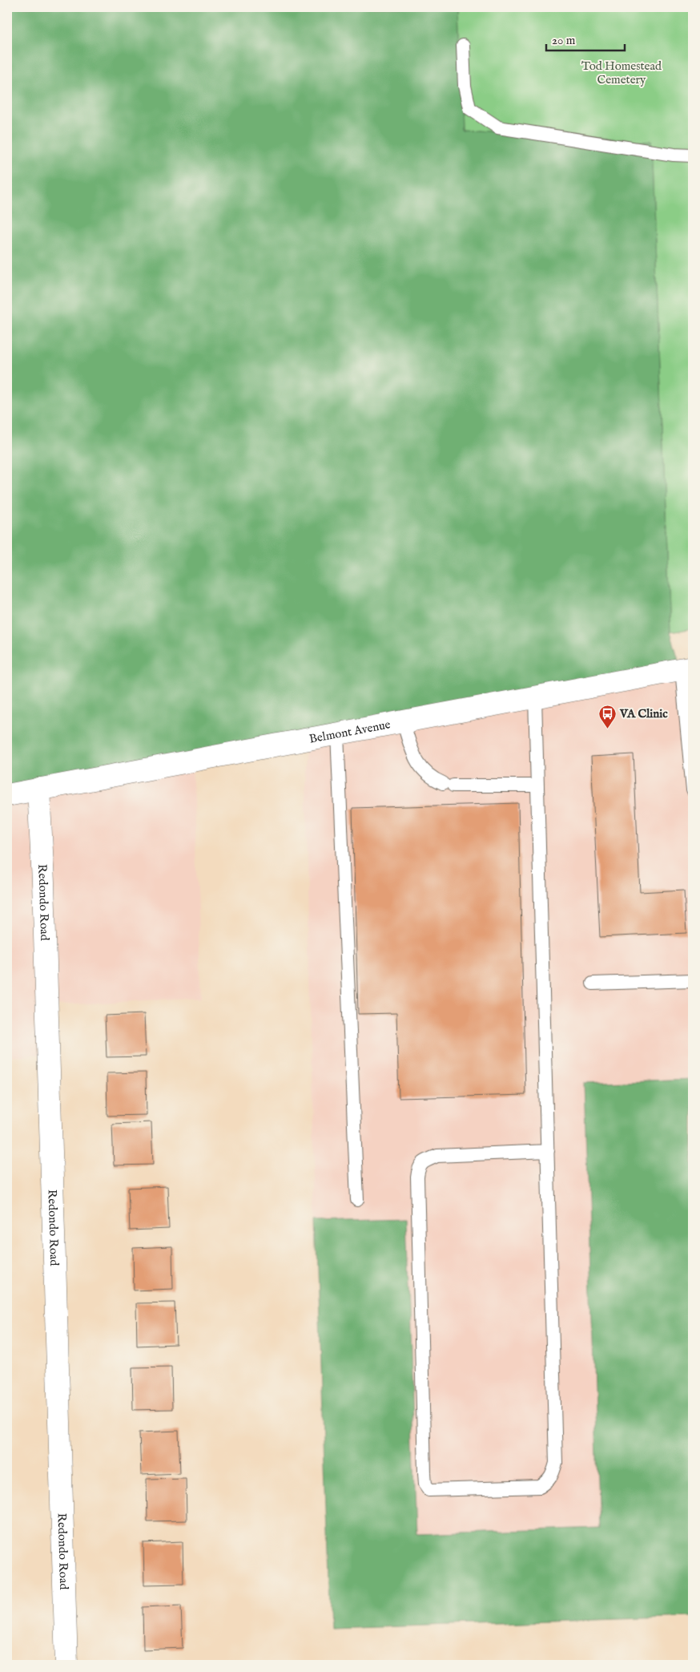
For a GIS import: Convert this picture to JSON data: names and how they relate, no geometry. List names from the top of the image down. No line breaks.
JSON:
{"streets":{"street":["Belmont Avenue","Redondo Road"]},"crossings":[["Belmont Avenue","Redondo Road"]],"parks":["Tod Homestead Cemetery"],"places":{"bus stop":["VA Clinic"]},"scale_bar":"20 m"}
